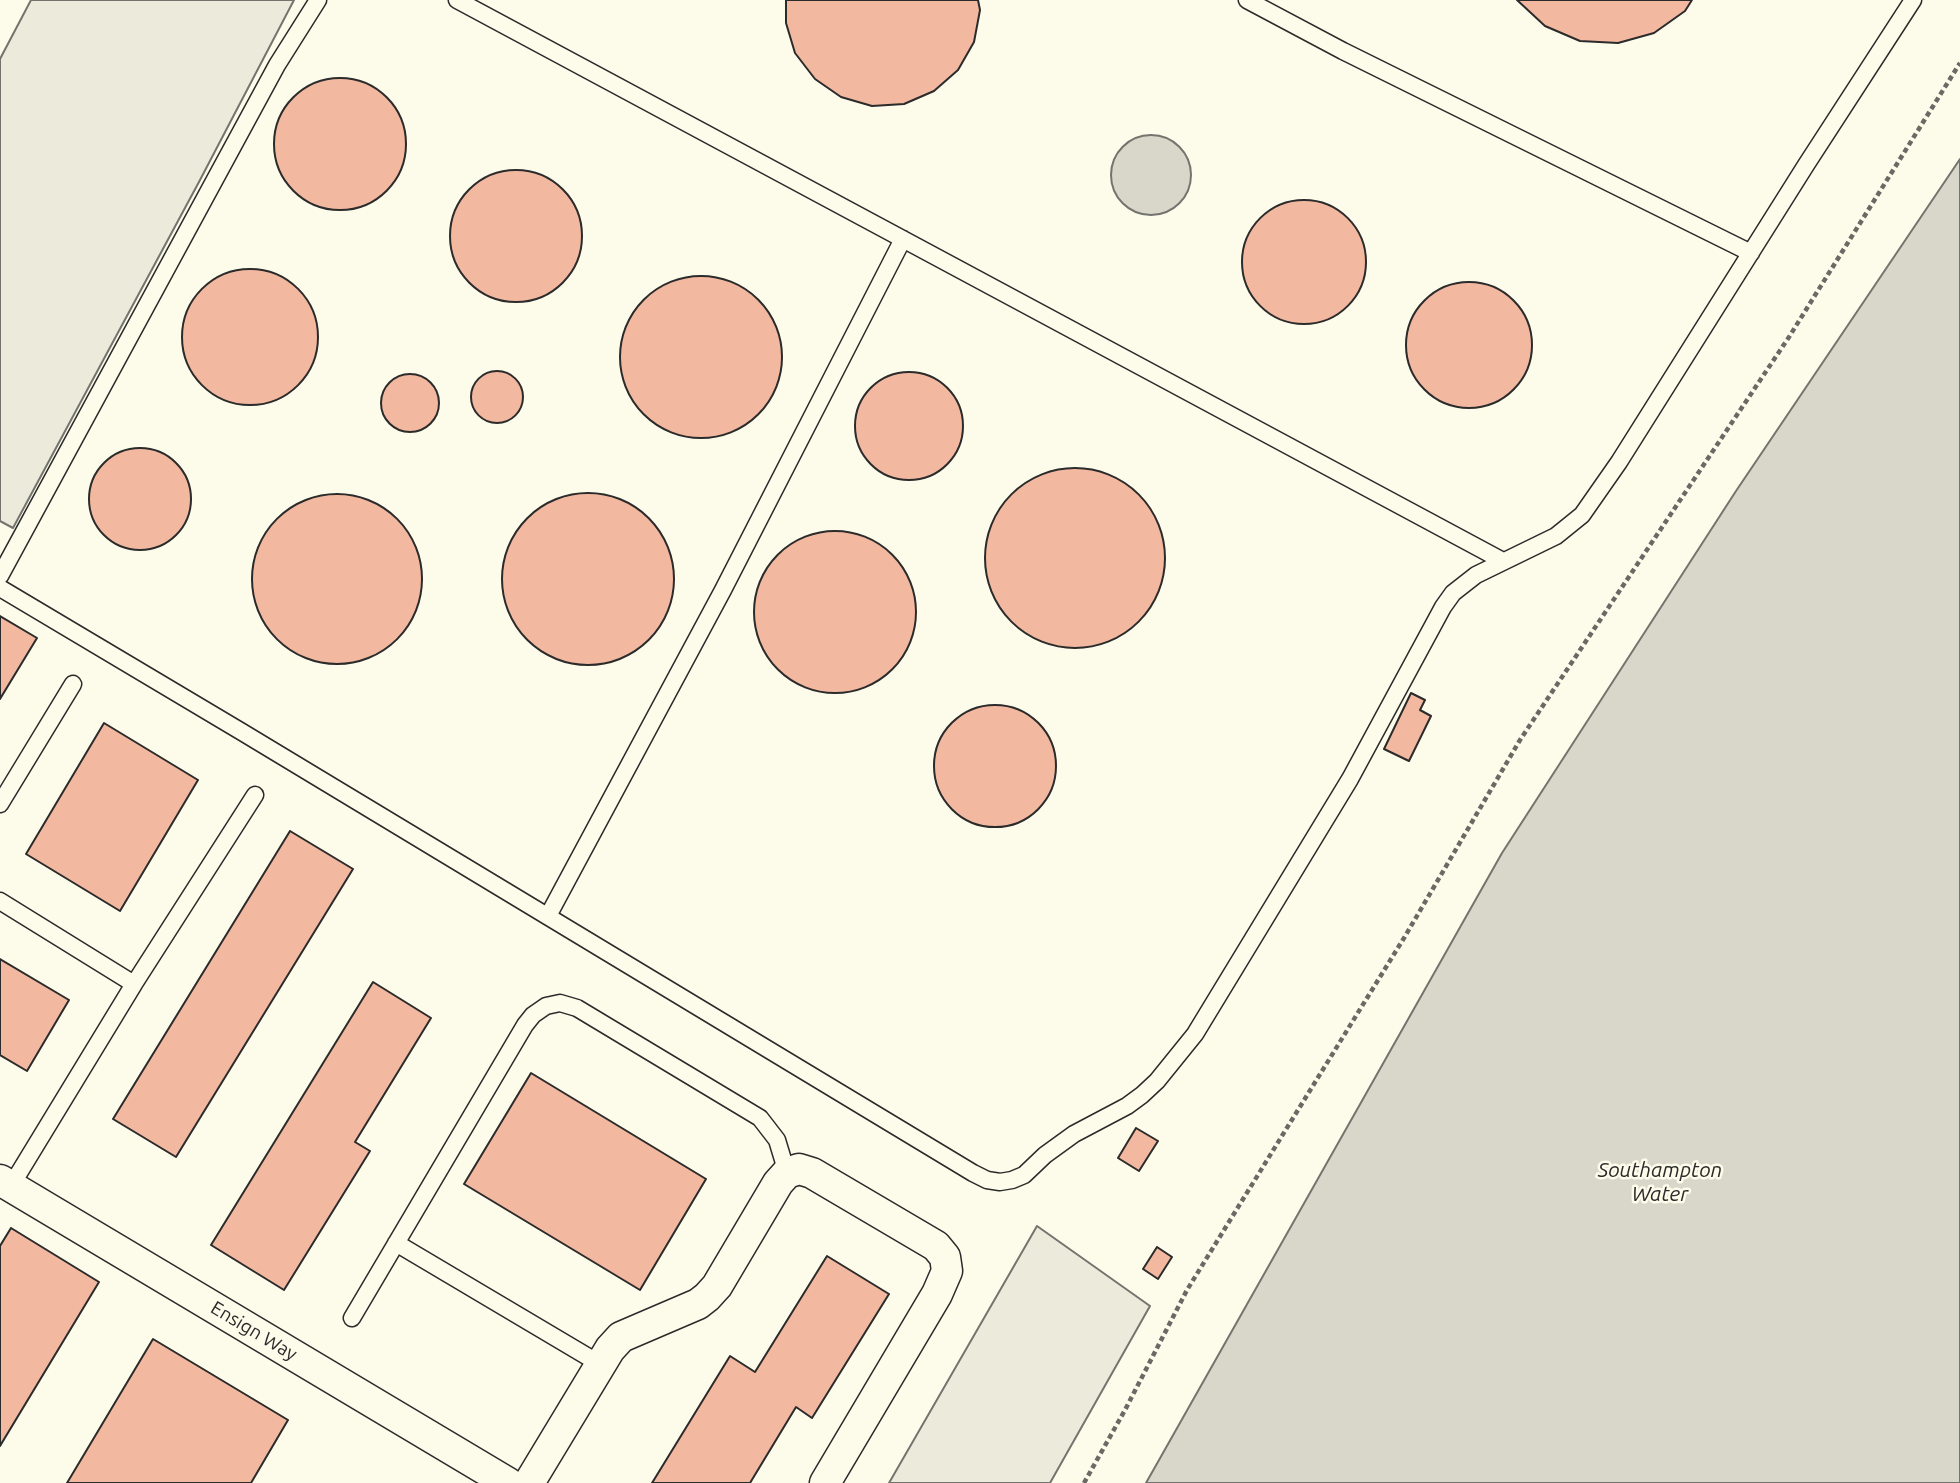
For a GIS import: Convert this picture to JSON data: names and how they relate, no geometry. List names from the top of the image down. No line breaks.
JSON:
{"streets":{"street":["Ensign Way"]},"water":["Southampton Water"]}
